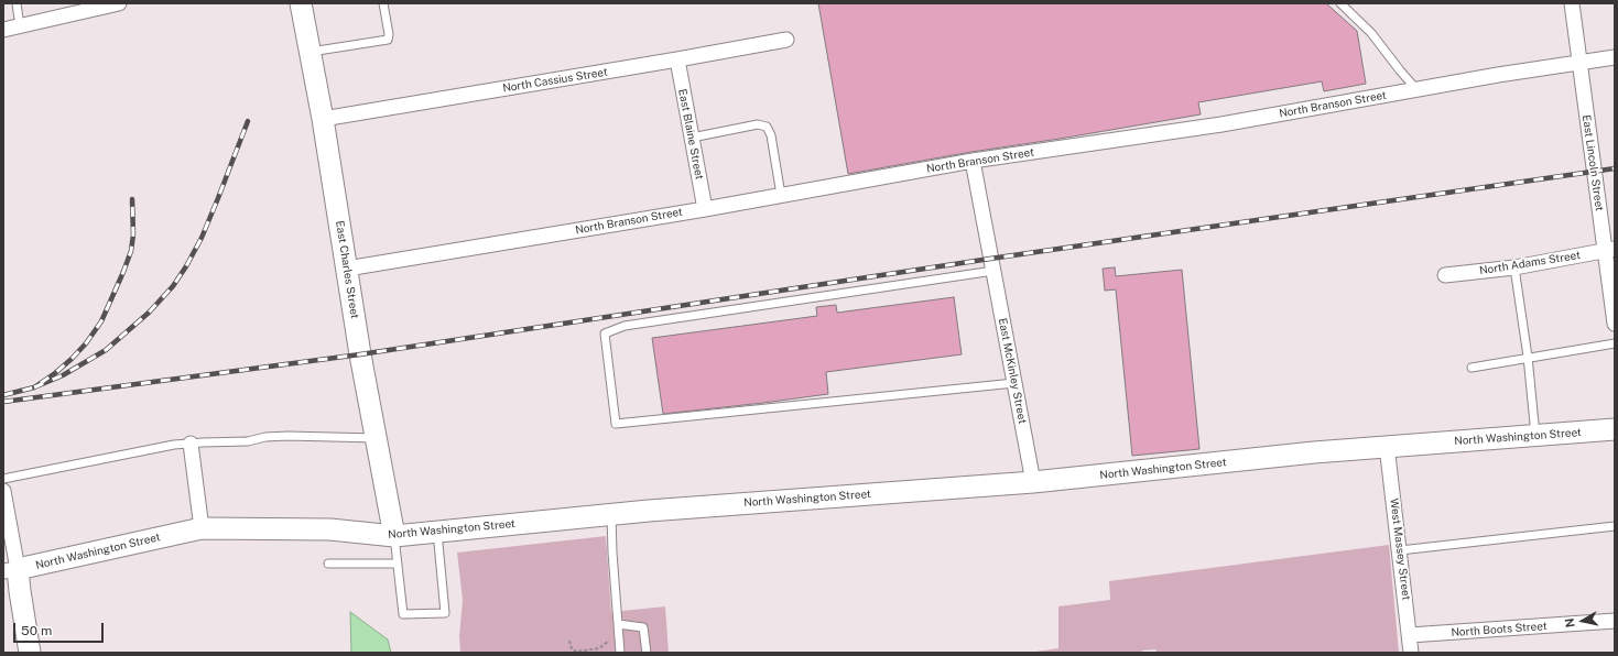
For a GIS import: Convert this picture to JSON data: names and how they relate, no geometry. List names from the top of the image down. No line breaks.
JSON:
{"streets":{"street":["North Cassius Street","North Branson Street","East Blaine Street","East Lincoln Street","North Adams Street","East Charles Street","East McKinley Street","North Washington Street","West Massey Street","North Boots Street"]},"crossings":[["North Cassius Street","East Blaine Street"],["North Cassius Street","East Charles Street"],["North Branson Street","East Blaine Street"],["North Branson Street","East Lincoln Street"],["North Branson Street","East Charles Street"],["North Branson Street","East McKinley Street"],["East Lincoln Street","North Adams Street"],["East Charles Street","North Washington Street"],["East McKinley Street","North Washington Street"],["North Washington Street","West Massey Street"],["West Massey Street","North Boots Street"]],"scale_bar":"50 m","north":"left"}
